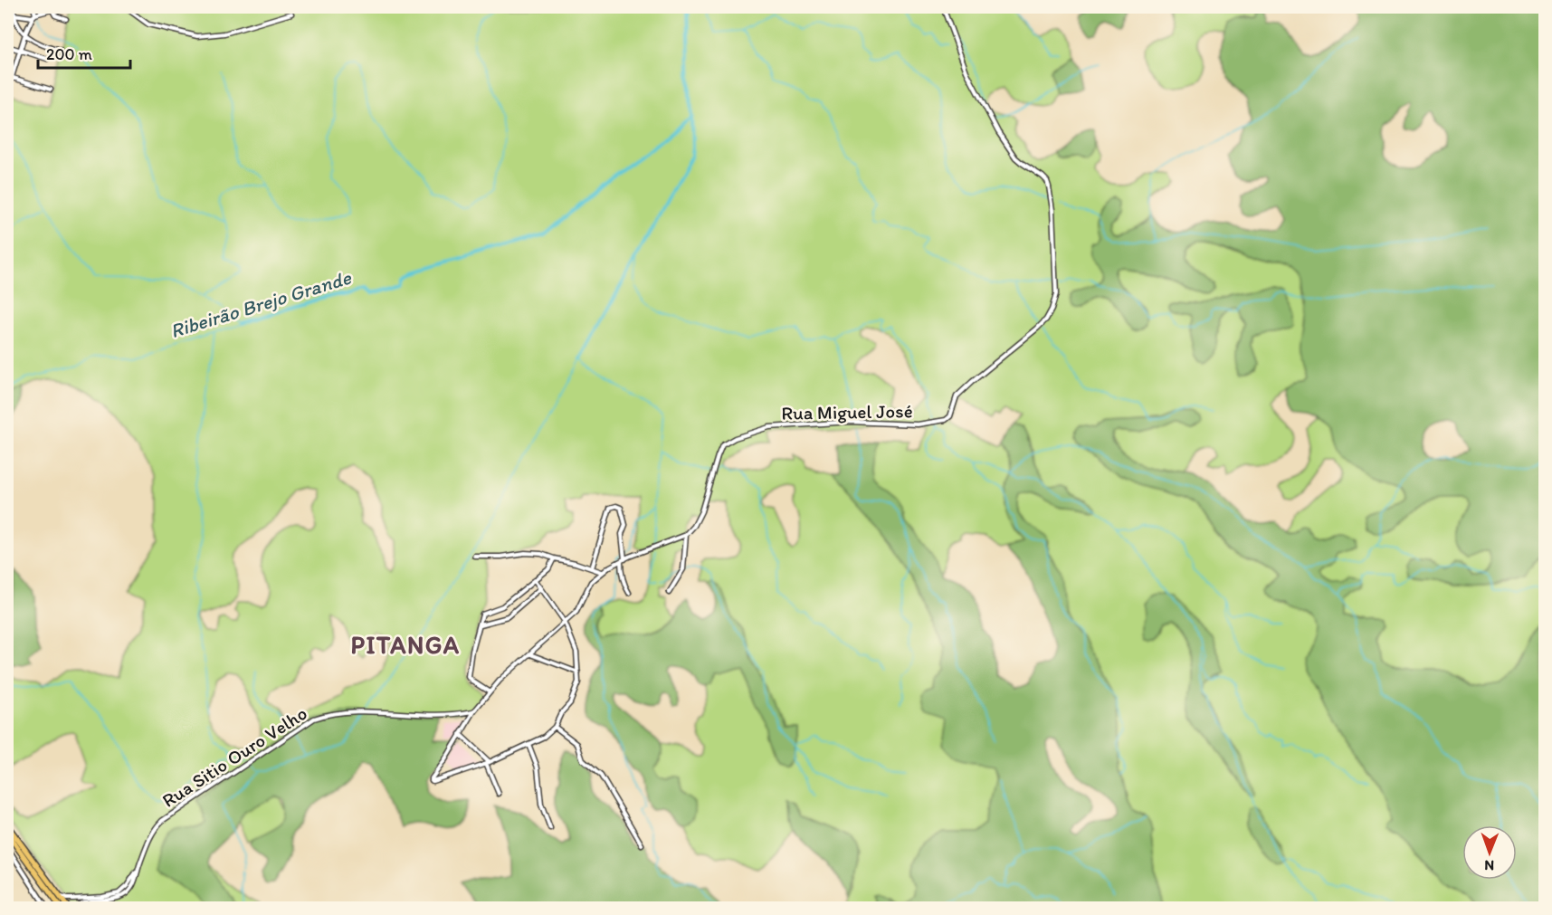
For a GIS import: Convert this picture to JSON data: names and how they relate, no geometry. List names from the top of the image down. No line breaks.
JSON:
{"streets":{"street":["Rua Miguel José","Rua Sitio Ouro Velho"]},"districts":["PITANGA"],"water":["Ribeirão Brejo Grande"],"scale_bar":"200 m","north":"bottom"}
